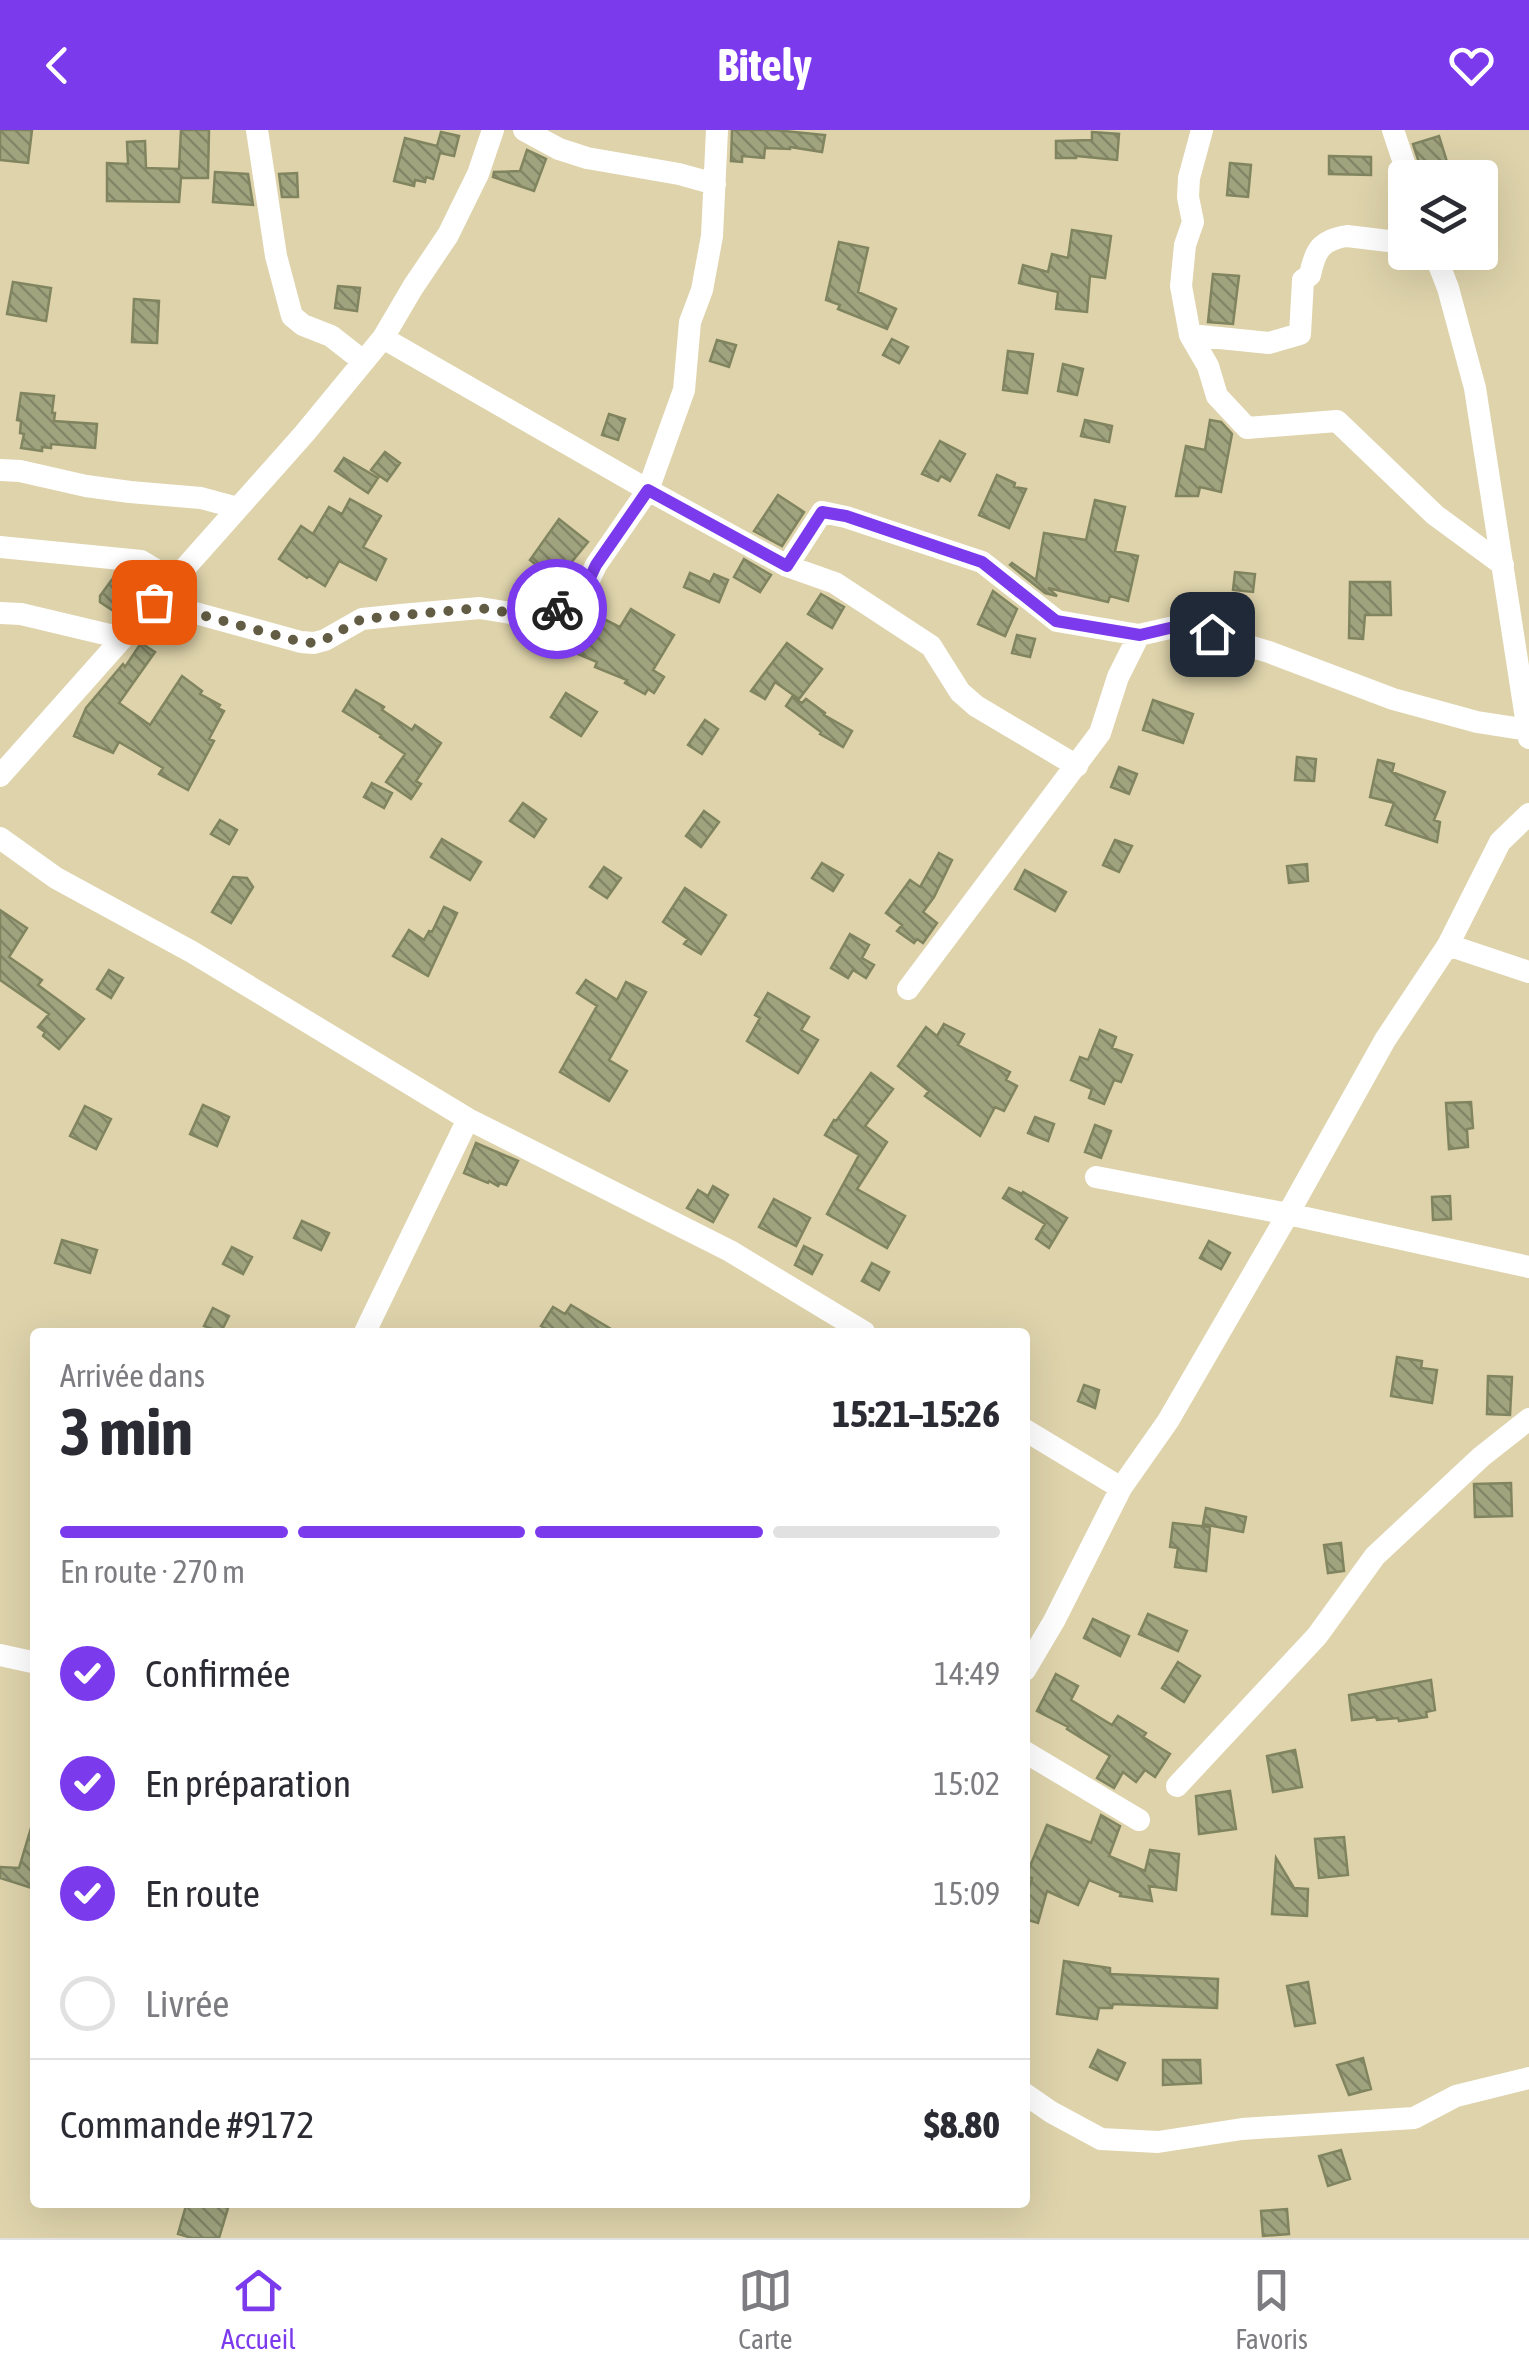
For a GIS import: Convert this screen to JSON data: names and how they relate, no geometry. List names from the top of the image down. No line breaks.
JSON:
{"page":{"header":"Bitely","heading":["3 min","Arrivée dans","15:21–15:26"],"panel":["Commande #9172","$8.80"],"bar":"En route · 270 m","list":[["Confirmée","14:49"],["En préparation","15:02"],["En route","15:09"],"Livrée"],"tabs":["Accueil","Carte","Favoris"]}}
